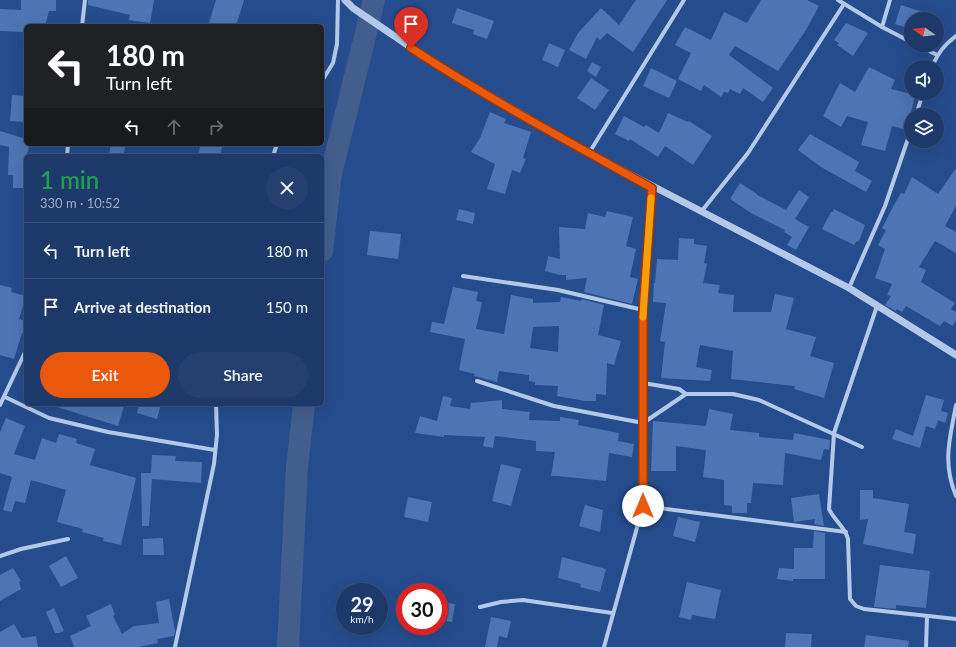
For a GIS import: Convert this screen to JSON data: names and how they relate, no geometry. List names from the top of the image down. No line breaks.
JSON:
{"north":"left","page":{"turn":["180 m","Turn left"],"heading":["1 min","330 m · 10:52"],"list":[{"name":"Turn left","value":"180 m"},{"name":"Arrive at destination","value":"150 m"}],"buttons":["Exit","Share"],"speed":"29 km/h","limit":"30"}}
